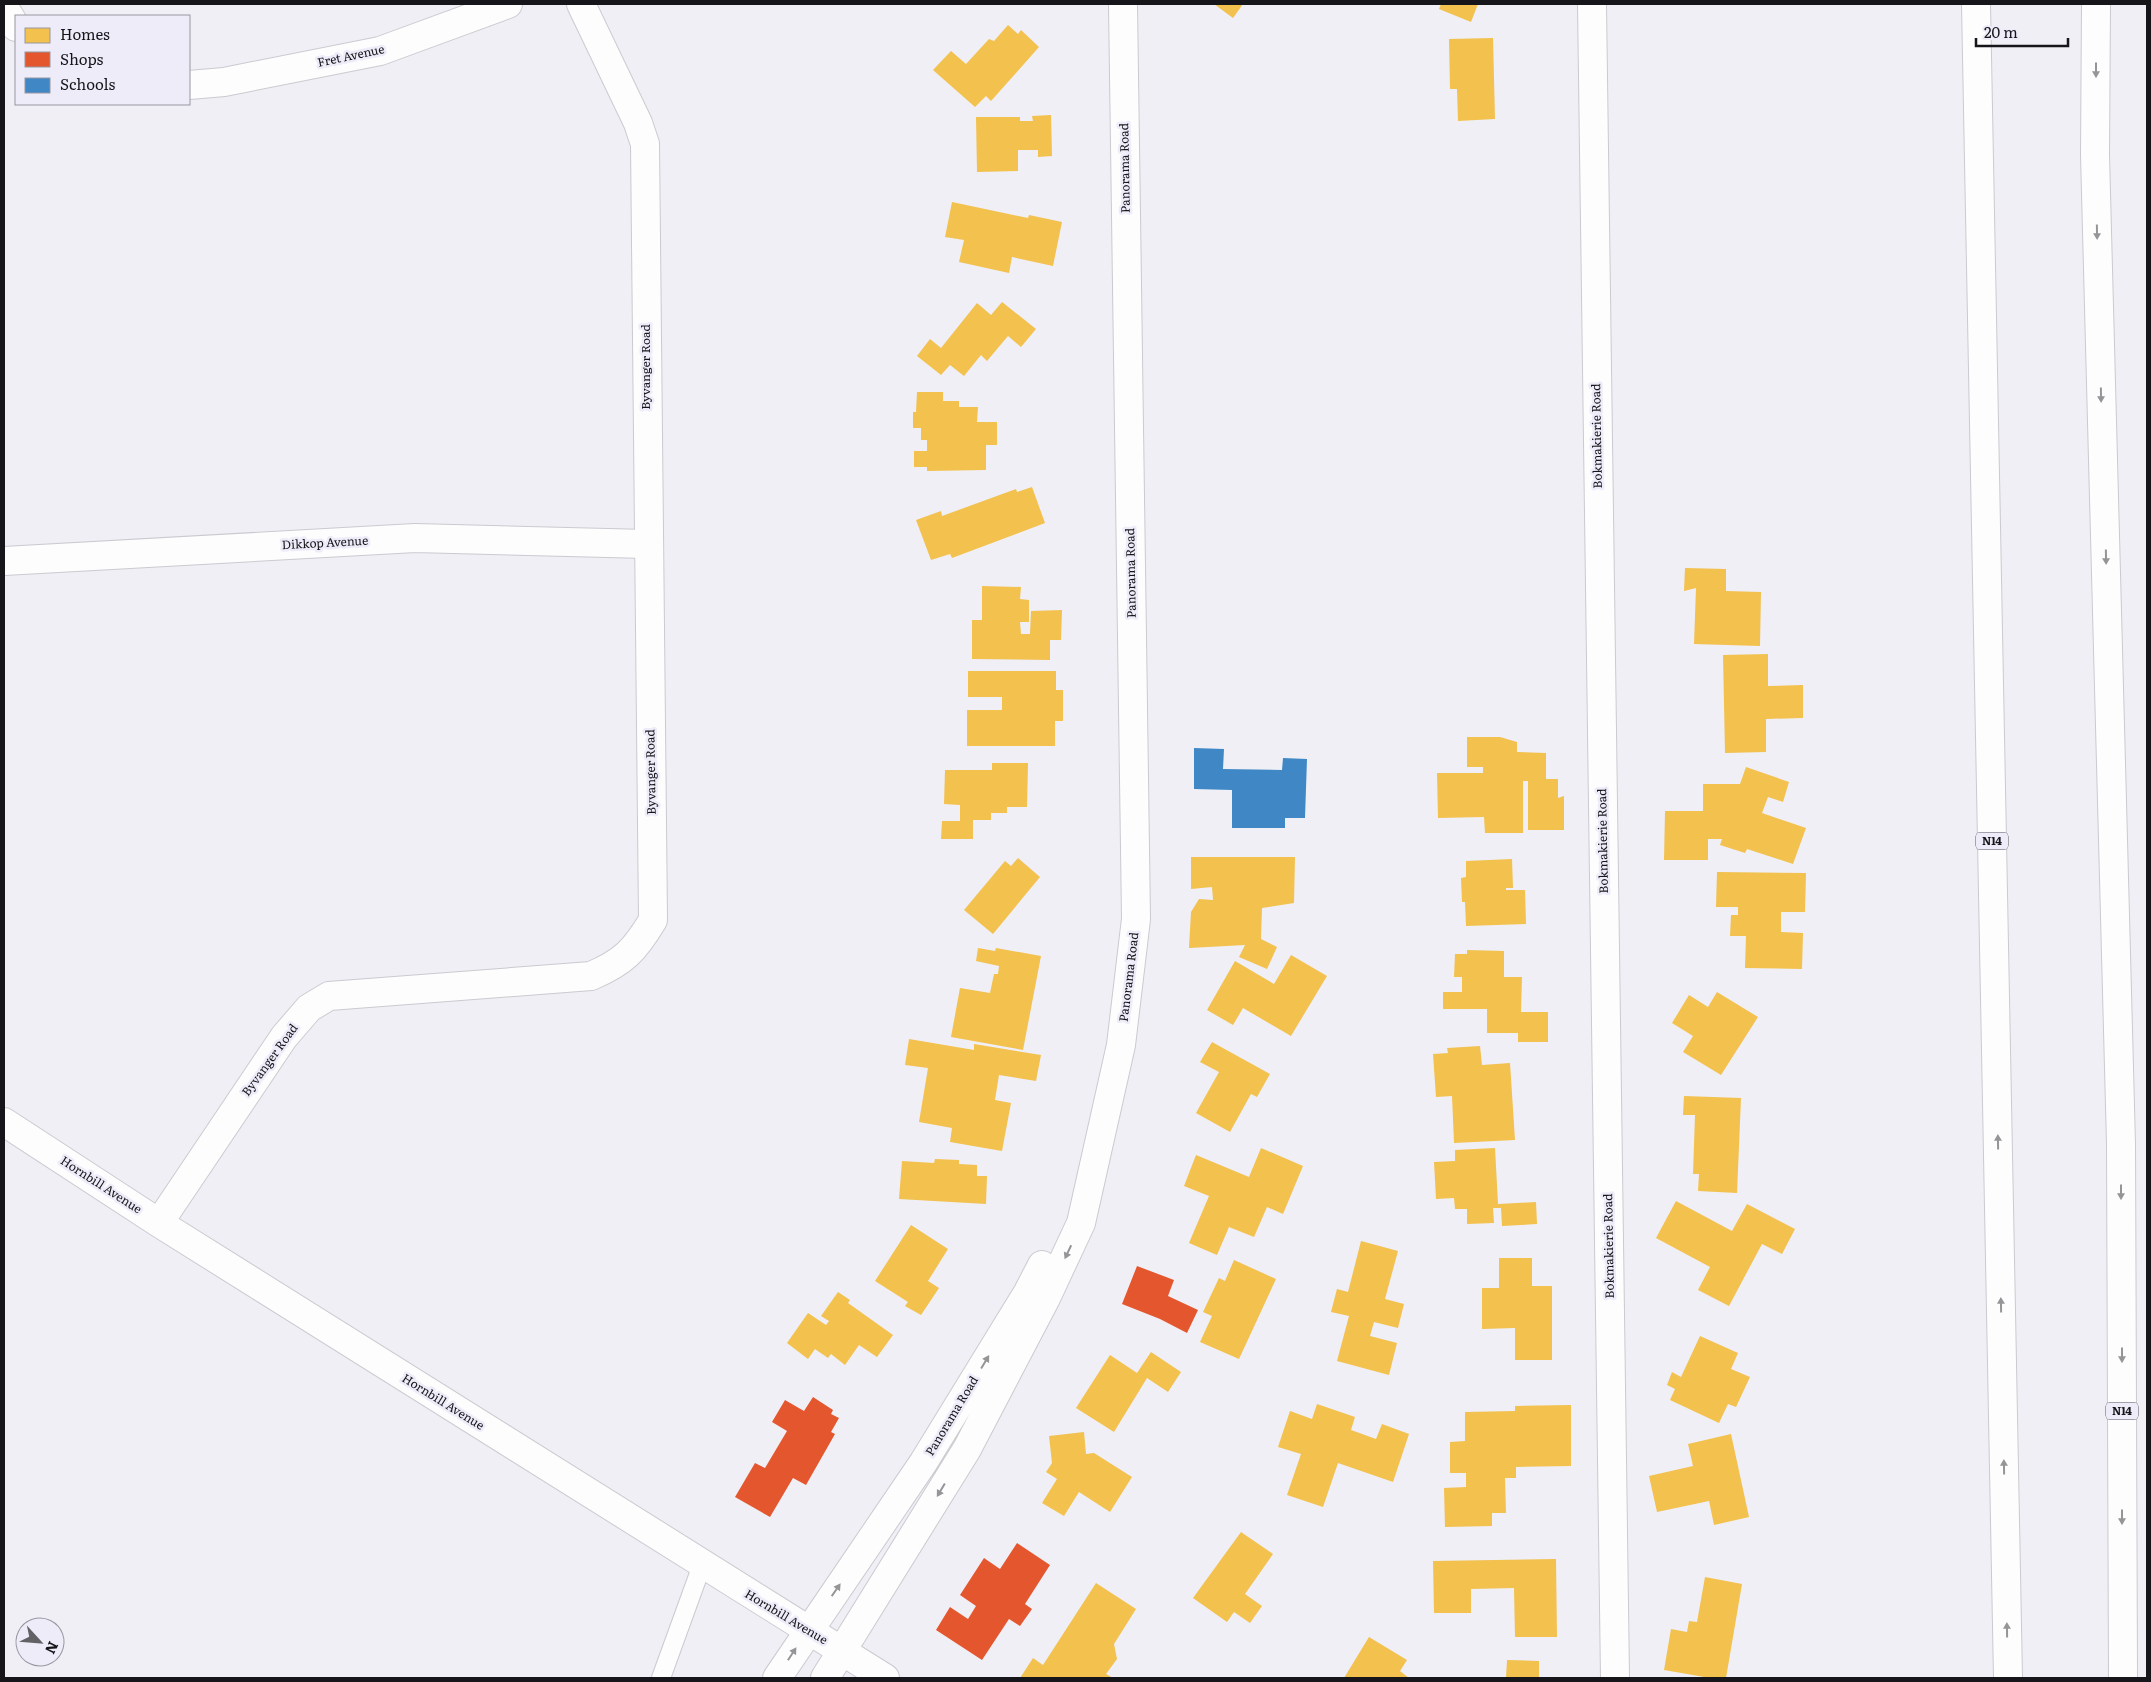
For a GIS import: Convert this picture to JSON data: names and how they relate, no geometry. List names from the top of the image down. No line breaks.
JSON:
{"streets":{"main road":["Fret Avenue","Panorama Road","Byvanger Road","Bokmakierie Road","Dikkop Avenue","N14","Hornbill Avenue"]},"crossings":[["Panorama Road","Hornbill Avenue"],["Byvanger Road","Dikkop Avenue"],["Byvanger Road","Hornbill Avenue"]],"legend":["Homes","Shops","Schools"],"scale_bar":"20 m","north":"bottom right"}
